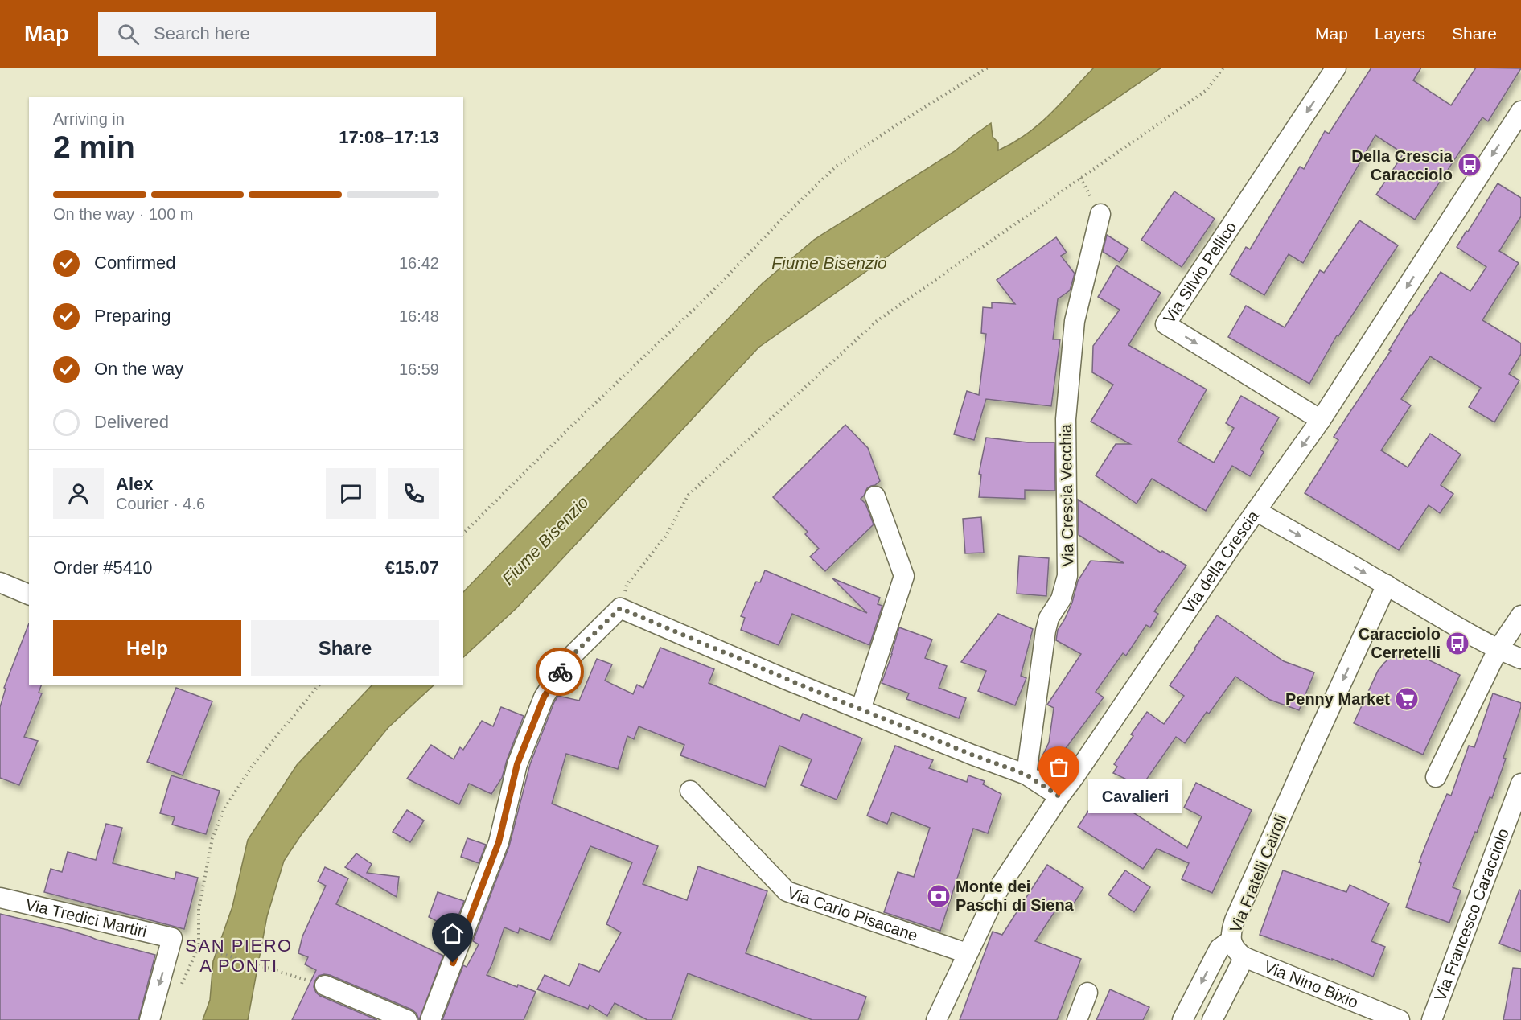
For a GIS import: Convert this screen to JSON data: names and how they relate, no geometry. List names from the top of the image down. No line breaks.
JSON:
{"streets":{"street":["Via Silvio Pellico","Via Crescia Vecchia","Via della Crescia","Via Fratelli Cairoli","Via Carlo Pisacane","Via Francesco Caracciolo","Via Tredici Martiri","Via Nino Bixio"]},"crossings":[["Via Silvio Pellico","Via della Crescia"],["Via della Crescia","Via Carlo Pisacane"],["Via Fratelli Cairoli","Via Nino Bixio"]],"one_way":["Via della Crescia"],"districts":["SAN PIERO A PONTI"],"water":["Fiume Bisenzio"],"places":{"bus stop":["Della Crescia Caracciolo","Caracciolo Cerretelli"],"supermarket":["Penny Market"],"other":["Cavalieri"],"bank":["Monte dei Paschi di Siena"]},"page":{"header":"Map","search":"Search here","nav":["Map","Layers","Share"],"heading":["2 min","Arriving in","17:08–17:13"],"panel":["Alex","Courier · 4.6","Order #5410","€15.07"],"bar":"On the way · 100 m","list":[["Confirmed","16:42"],["Preparing","16:48"],["On the way","16:59"],"Delivered"],"buttons":["Help","Share"],"bubble":"Cavalieri"}}
